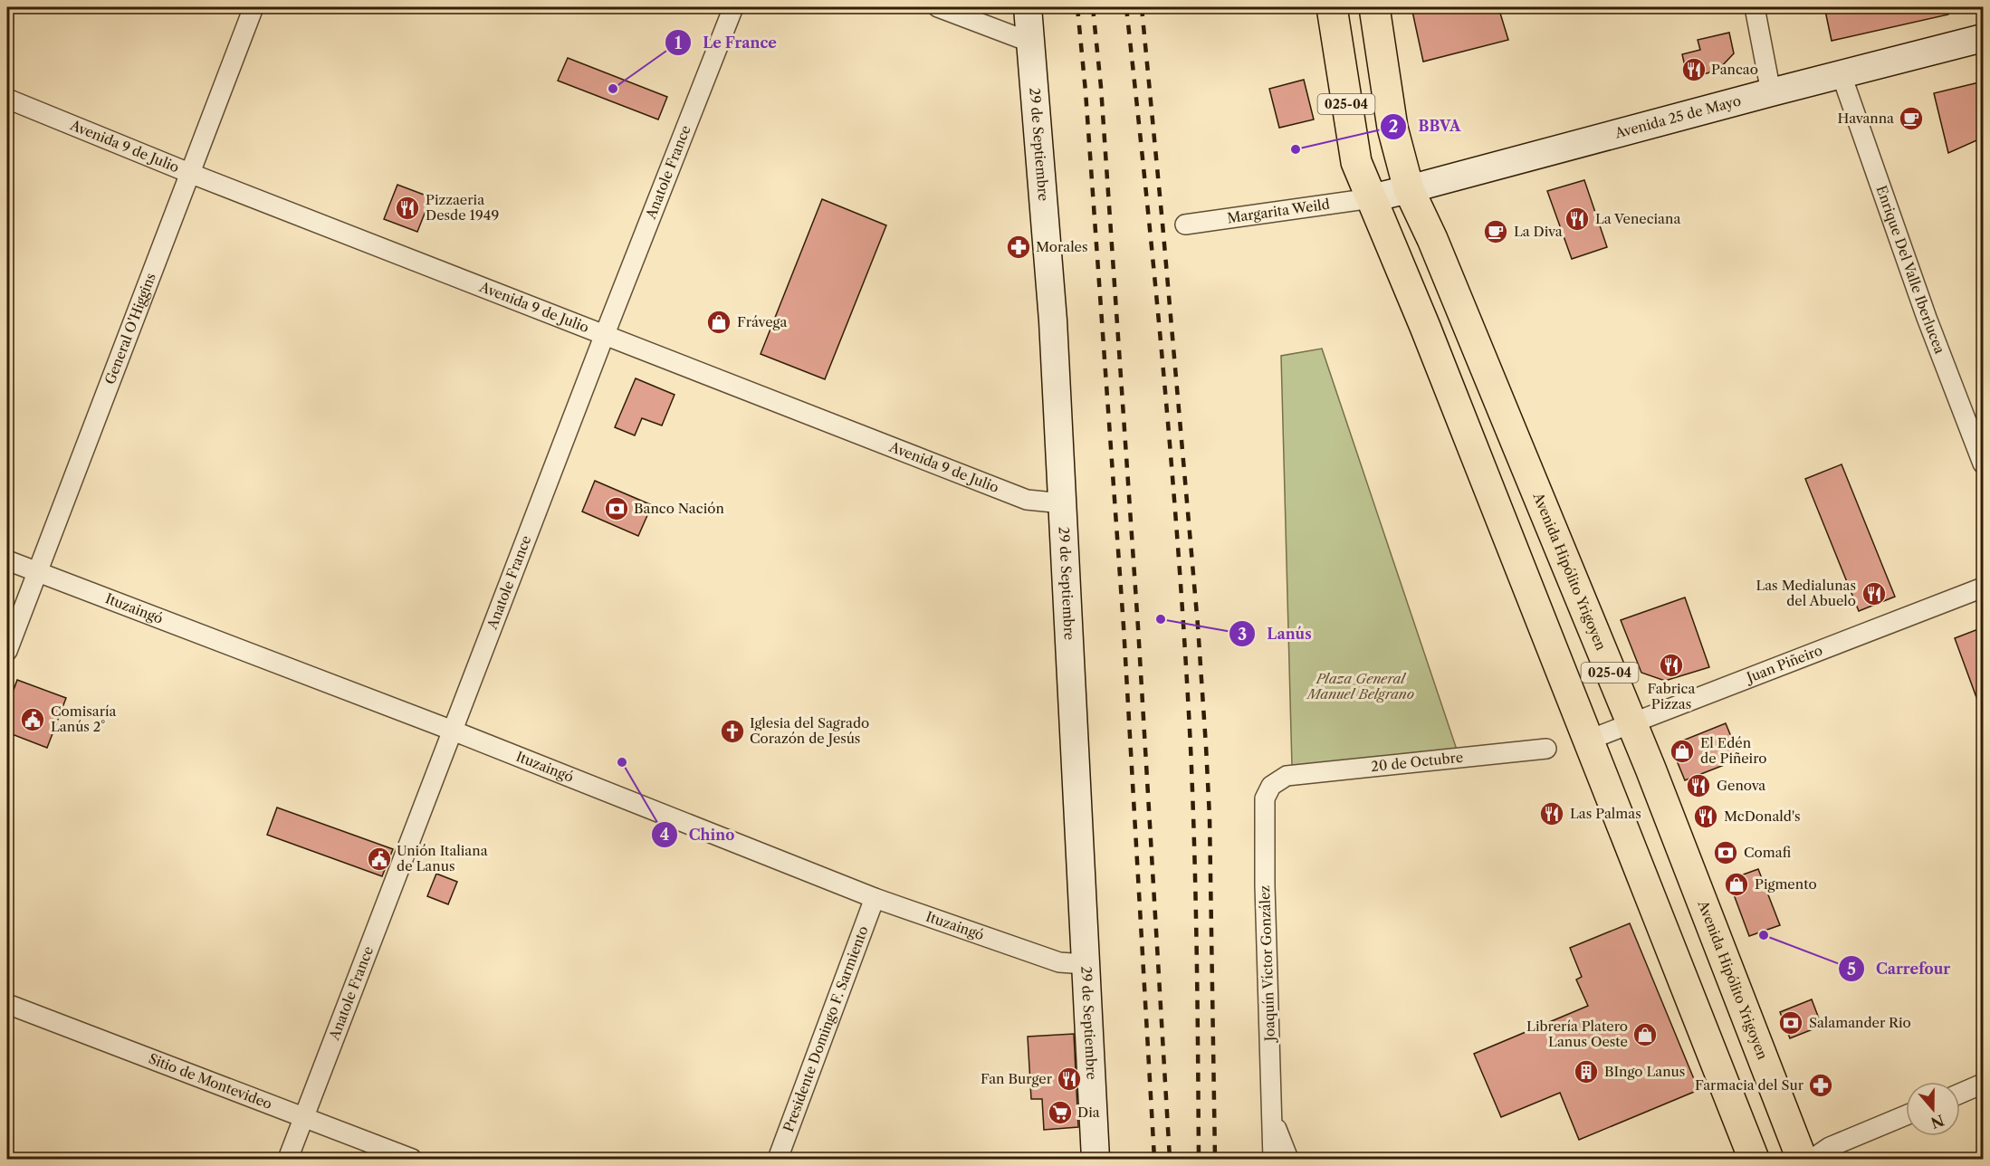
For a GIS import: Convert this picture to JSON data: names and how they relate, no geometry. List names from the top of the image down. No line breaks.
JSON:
{"streets":{"main road":["025-04","Avenida Hipólito Yrigoyen"],"street":["Avenida 25 de Mayo","29 de Septiembre","Avenida 9 de Julio","Anatole France","Margarita Weild","Enrique Del Valle Iberlucea","General O'Higgins","Ituzaingó","Juan Piñeiro","20 de Octubre","Joaquín Víctor González","Presidente Domingo F. Sarmiento","Sitio de Montevideo"]},"crossings":[["025-04","Avenida 25 de Mayo"],["025-04","Margarita Weild"],["025-04","Juan Piñeiro"],["Avenida 25 de Mayo","Margarita Weild"],["Avenida 25 de Mayo","Enrique Del Valle Iberlucea"],["Avenida 25 de Mayo","Avenida Hipólito Yrigoyen"],["29 de Septiembre","Avenida 9 de Julio"],["29 de Septiembre","Ituzaingó"],["Avenida 9 de Julio","Anatole France"],["Avenida 9 de Julio","General O'Higgins"],["Anatole France","Ituzaingó"],["Anatole France","Sitio de Montevideo"],["General O'Higgins","Ituzaingó"],["Avenida Hipólito Yrigoyen","Juan Piñeiro"],["Ituzaingó","Presidente Domingo F. Sarmiento"],["20 de Octubre","Joaquín Víctor González"]],"parks":["Plaza General Manuel Belgrano"],"places":{"restaurant":["Pancao","Pizzaeria Desde 1949","La Veneciana","Las Medialunas del Abuelo","Fabrica Pizzas","Genova","Las Palmas","McDonald's","Fan Burger"],"other":["Le France","BBVA","Lanús","Chino","Carrefour"],"cafe":["Havanna","La Diva"],"pharmacy":["Morales","Farmacia del Sur"],"shop":["Frávega","El Edén de Piñeiro","Pigmento","Librería Platero Lanus Oeste"],"bank":["Banco Nación","Comafi","Salamander Rio"],"public building":["Comisaría Lanús 2°","Unión Italiana de Lanus"],"church":["Iglesia del Sagrado Corazón de Jesús"],"building":["BIngo Lanus"],"supermarket":["Dia"]},"north":"bottom"}
